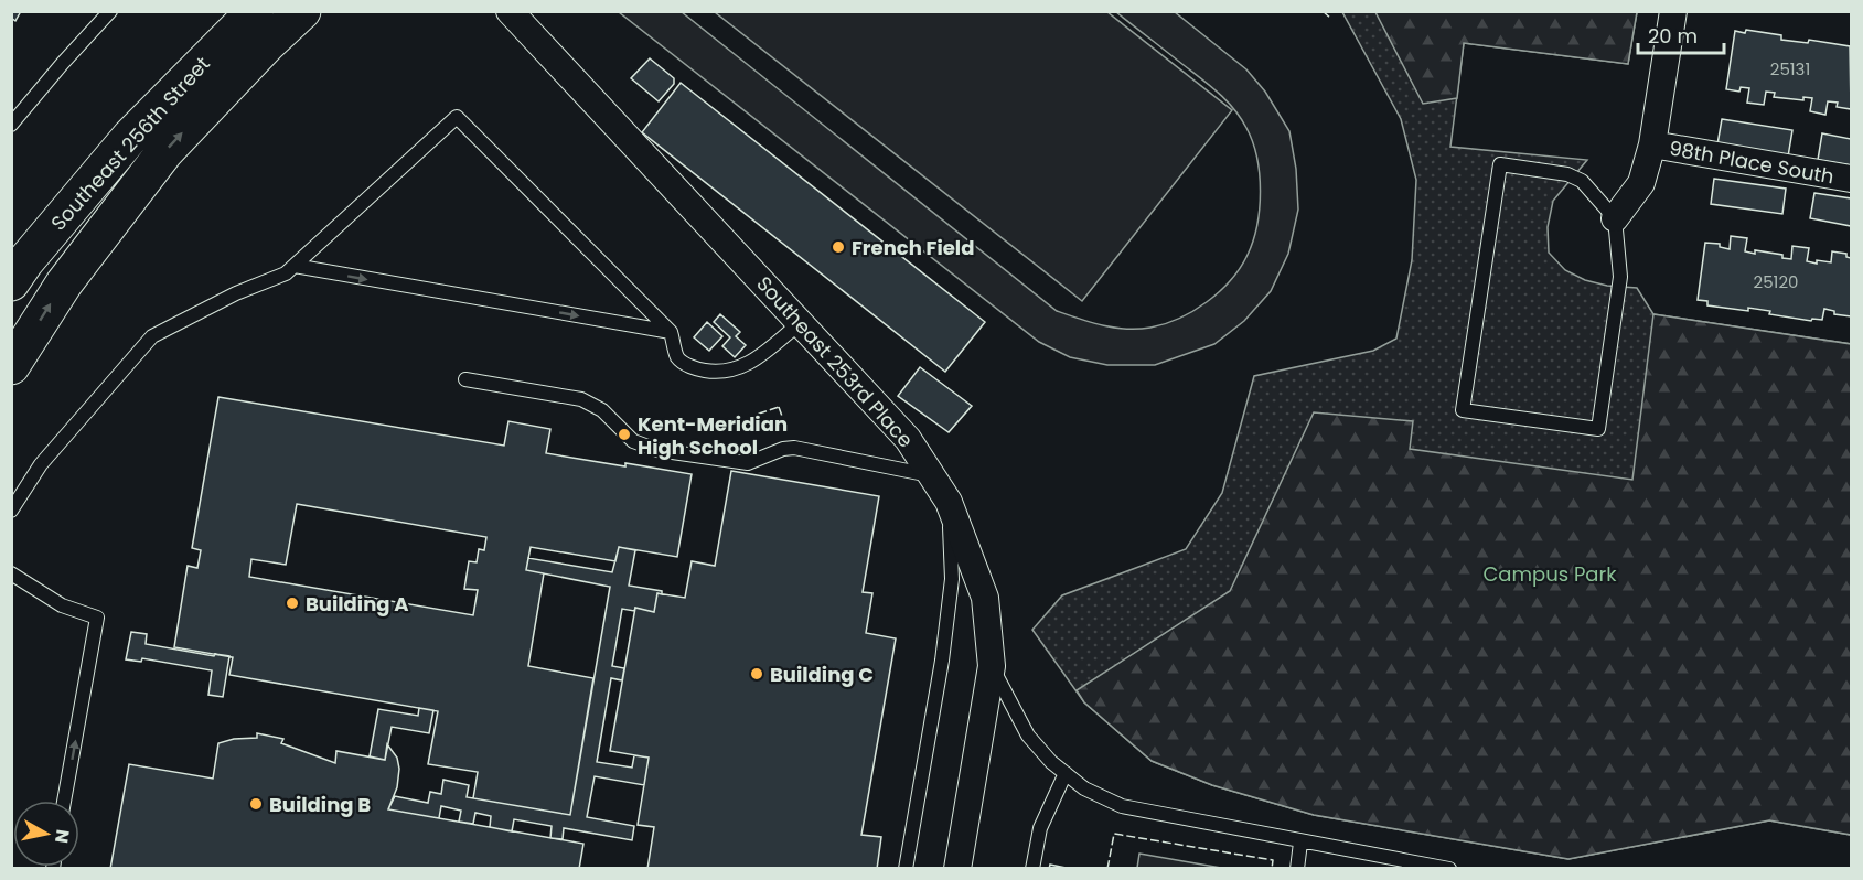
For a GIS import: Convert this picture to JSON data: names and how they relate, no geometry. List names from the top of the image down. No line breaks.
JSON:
{"streets":{"main road":["Southeast 256th Street"],"street":["98th Place South","Southeast 253rd Place"]},"parks":["Campus Park"],"places":["French Field","Kent-Meridian High School","Building A","Building C","Building B"],"house_numbers":["25131","25120"],"scale_bar":"20 m","north":"right"}
